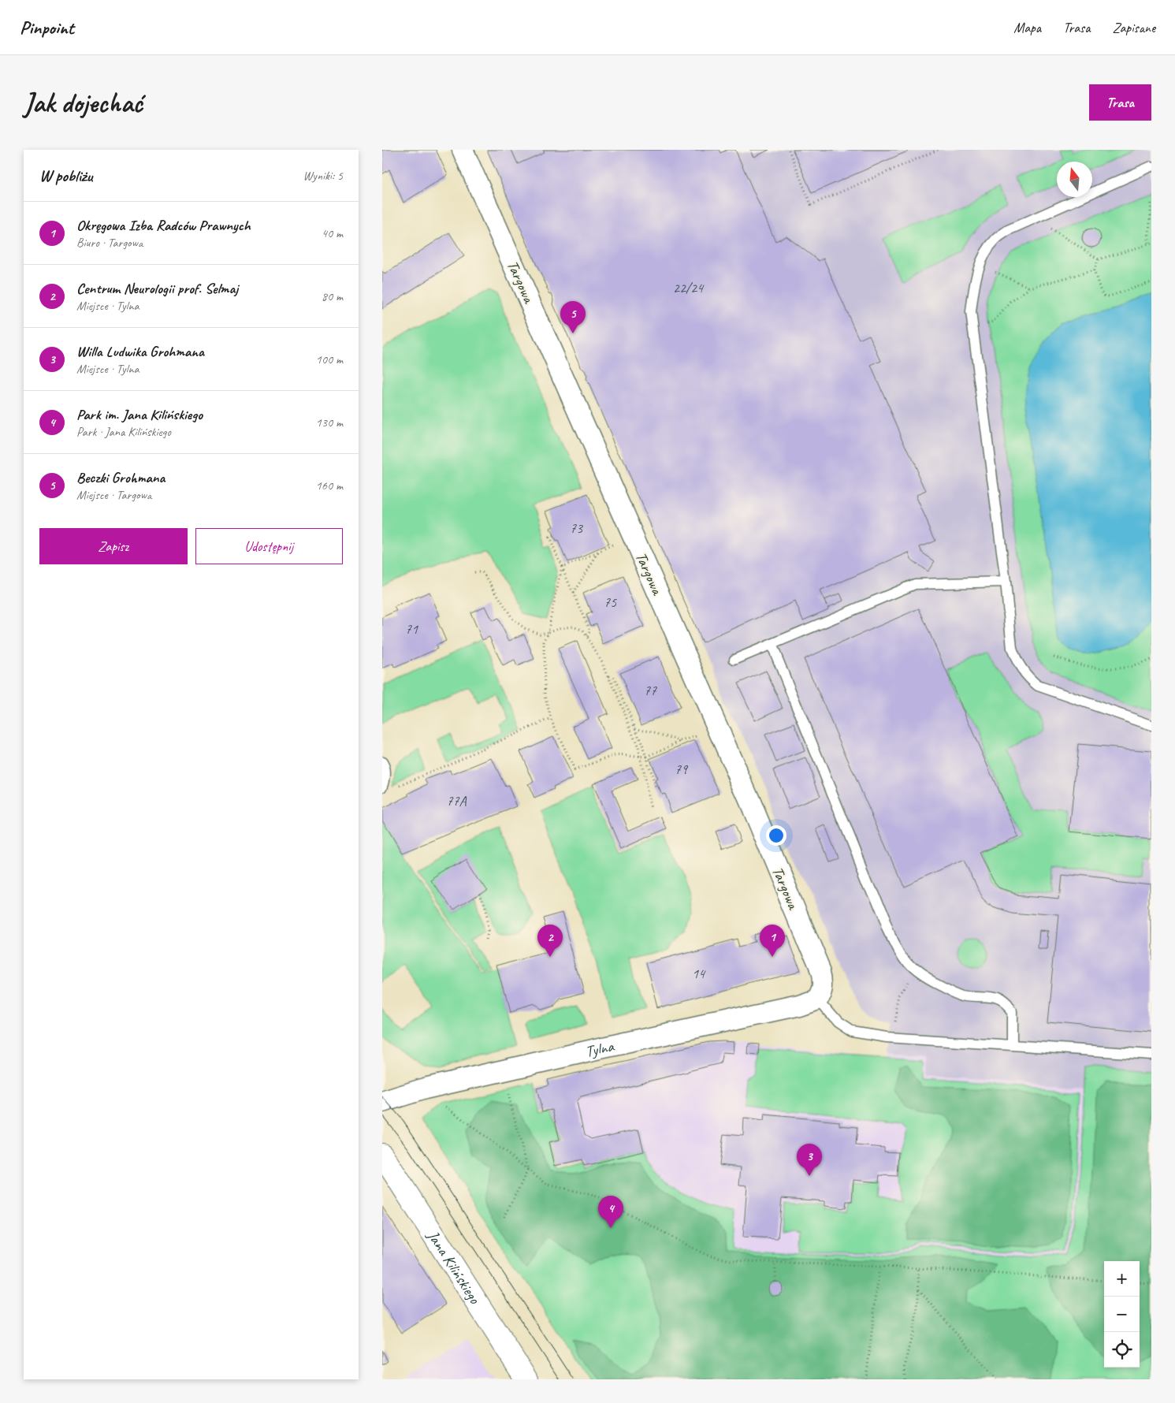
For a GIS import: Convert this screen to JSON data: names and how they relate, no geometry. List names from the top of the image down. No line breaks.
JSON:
{"streets":{"street":["Targowa","Tylna","Jana Kilińskiego"]},"crossings":[["Targowa","Tylna"]],"house_numbers":["22/24","73","75","71","77","79","77A","14"],"north":"top","page":{"header":"Pinpoint","nav":["Mapa","Trasa","Zapisane"],"buttons":["Trasa",["Zapisz","Udostępnij"]],"title":"Jak dojechać","heading":["W pobliżu","Wyniki: 5"],"list":[{"mark":"1","name":"Okręgowa Izba Radców Prawnych","note":"Biuro · Targowa","value":"40 m"},{"mark":"2","name":"Centrum Neurologii prof. Selmaj","note":"Miejsce · Tylna","value":"80 m"},{"mark":"3","name":"Willa Ludwika Grohmana","note":"Miejsce · Tylna","value":"100 m"},{"mark":"4","name":"Park im. Jana Kilińskiego","note":"Park · Jana Kilińskiego","value":"130 m"},{"mark":"5","name":"Beczki Grohmana","note":"Miejsce · Targowa","value":"160 m"}],"pins":["5","1","2","3","4"],"map_buttons":["+","−"]}}
